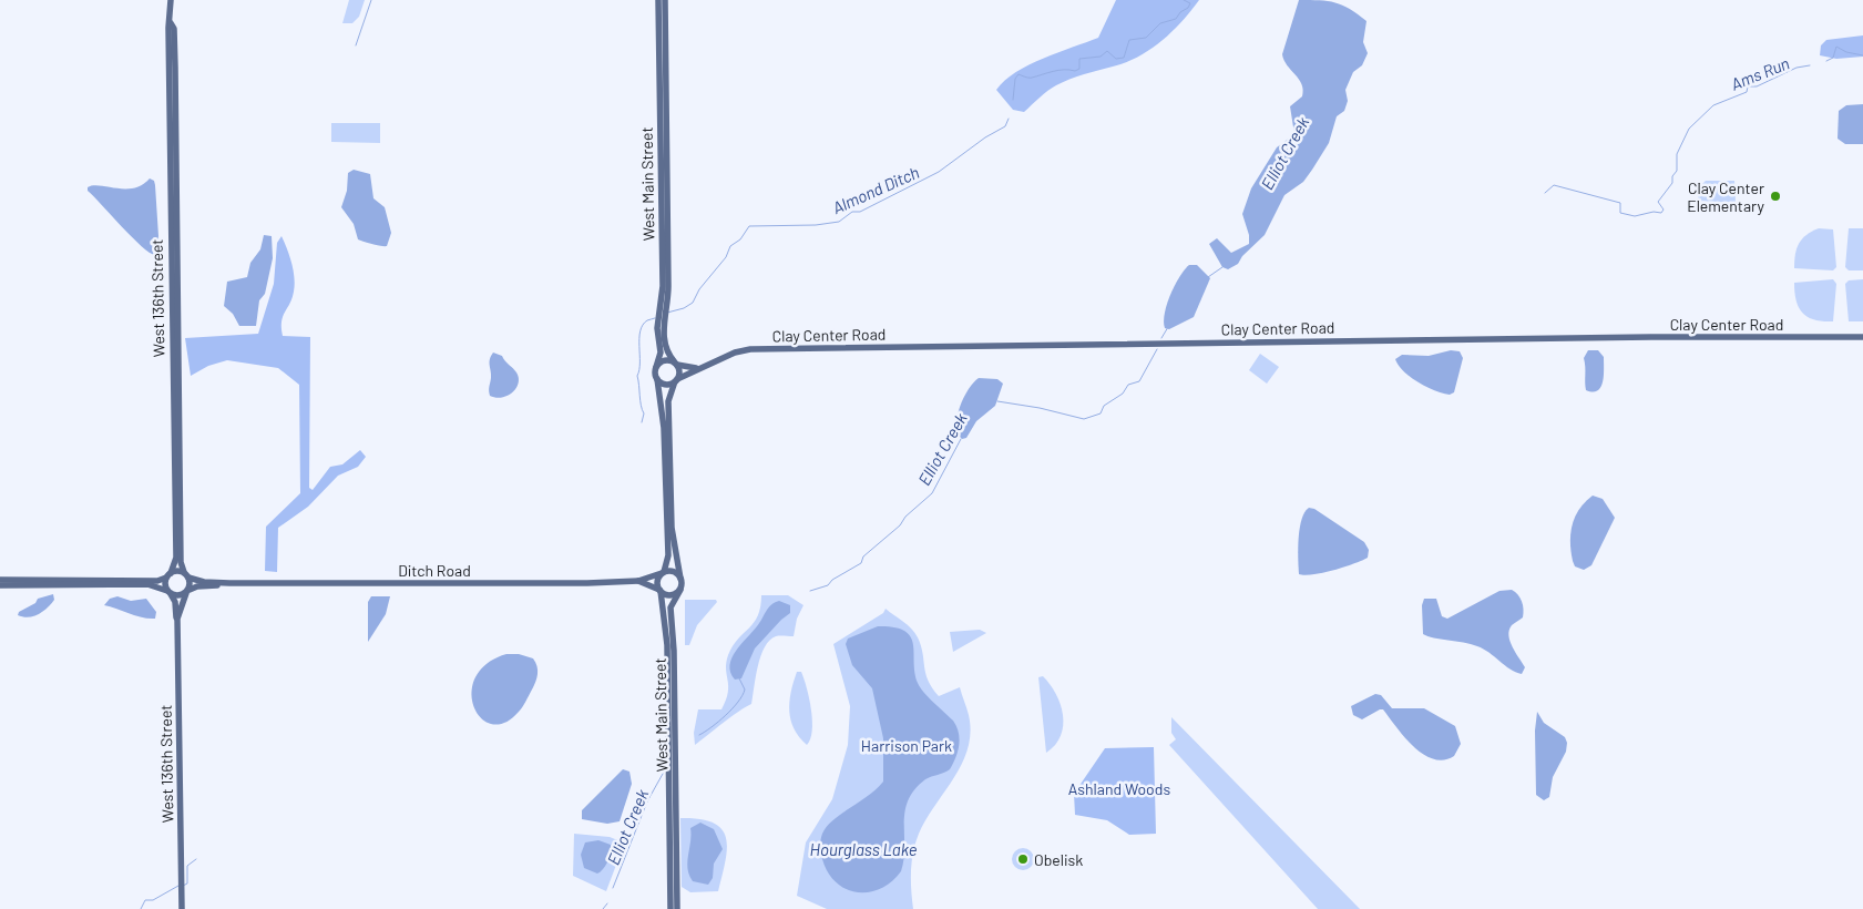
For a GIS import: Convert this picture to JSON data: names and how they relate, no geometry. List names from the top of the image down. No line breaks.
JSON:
{"streets":{"street":["West Main Street","West 136th Street","Clay Center Road","Ditch Road"]},"crossings":[["West Main Street","Clay Center Road"],["West Main Street","Ditch Road"],["West 136th Street","Ditch Road"]],"water":["Ams Run","Elliot Creek","Almond Ditch","Hourglass Lake"],"parks":["Harrison Park","Ashland Woods"],"places":["Clay Center Elementary","Obelisk"]}
